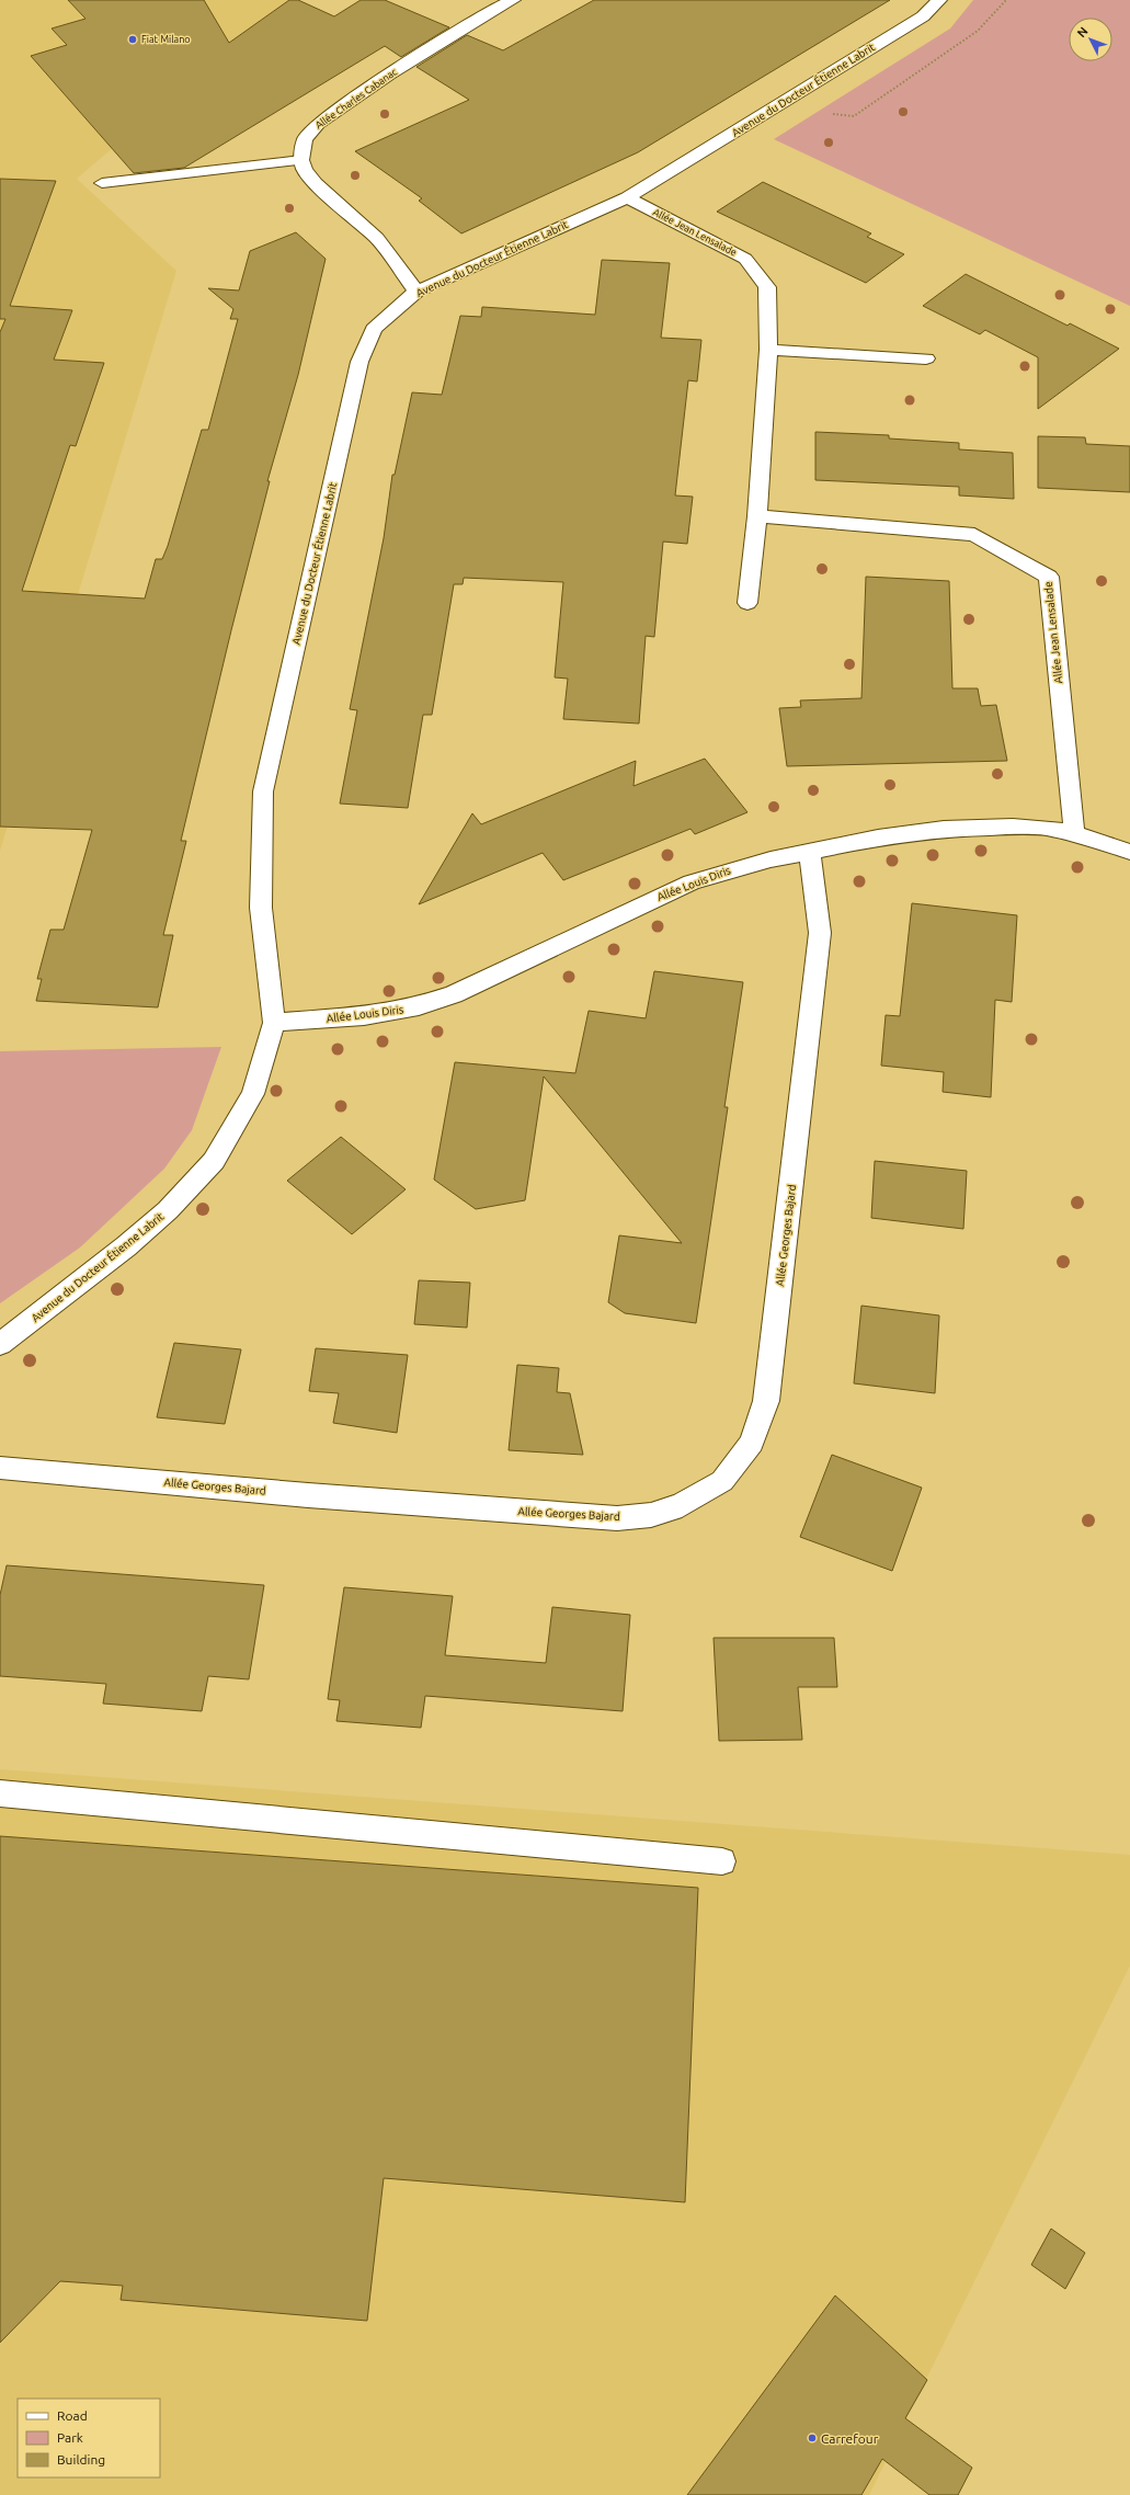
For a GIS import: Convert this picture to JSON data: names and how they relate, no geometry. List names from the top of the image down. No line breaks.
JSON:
{"streets":{"street":["Avenue du Docteur Étienne Labrit","Allée Charles Cabanac","Allée Jean Lensalade","Allée Louis Diris","Allée Georges Bajard"]},"crossings":[["Avenue du Docteur Étienne Labrit","Allée Jean Lensalade"],["Avenue du Docteur Étienne Labrit","Allée Louis Diris"],["Allée Jean Lensalade","Allée Louis Diris"],["Allée Louis Diris","Allée Georges Bajard"]],"places":["Fiat Milano","Carrefour"],"legend":["Road","Park","Building"],"north":"top left"}
